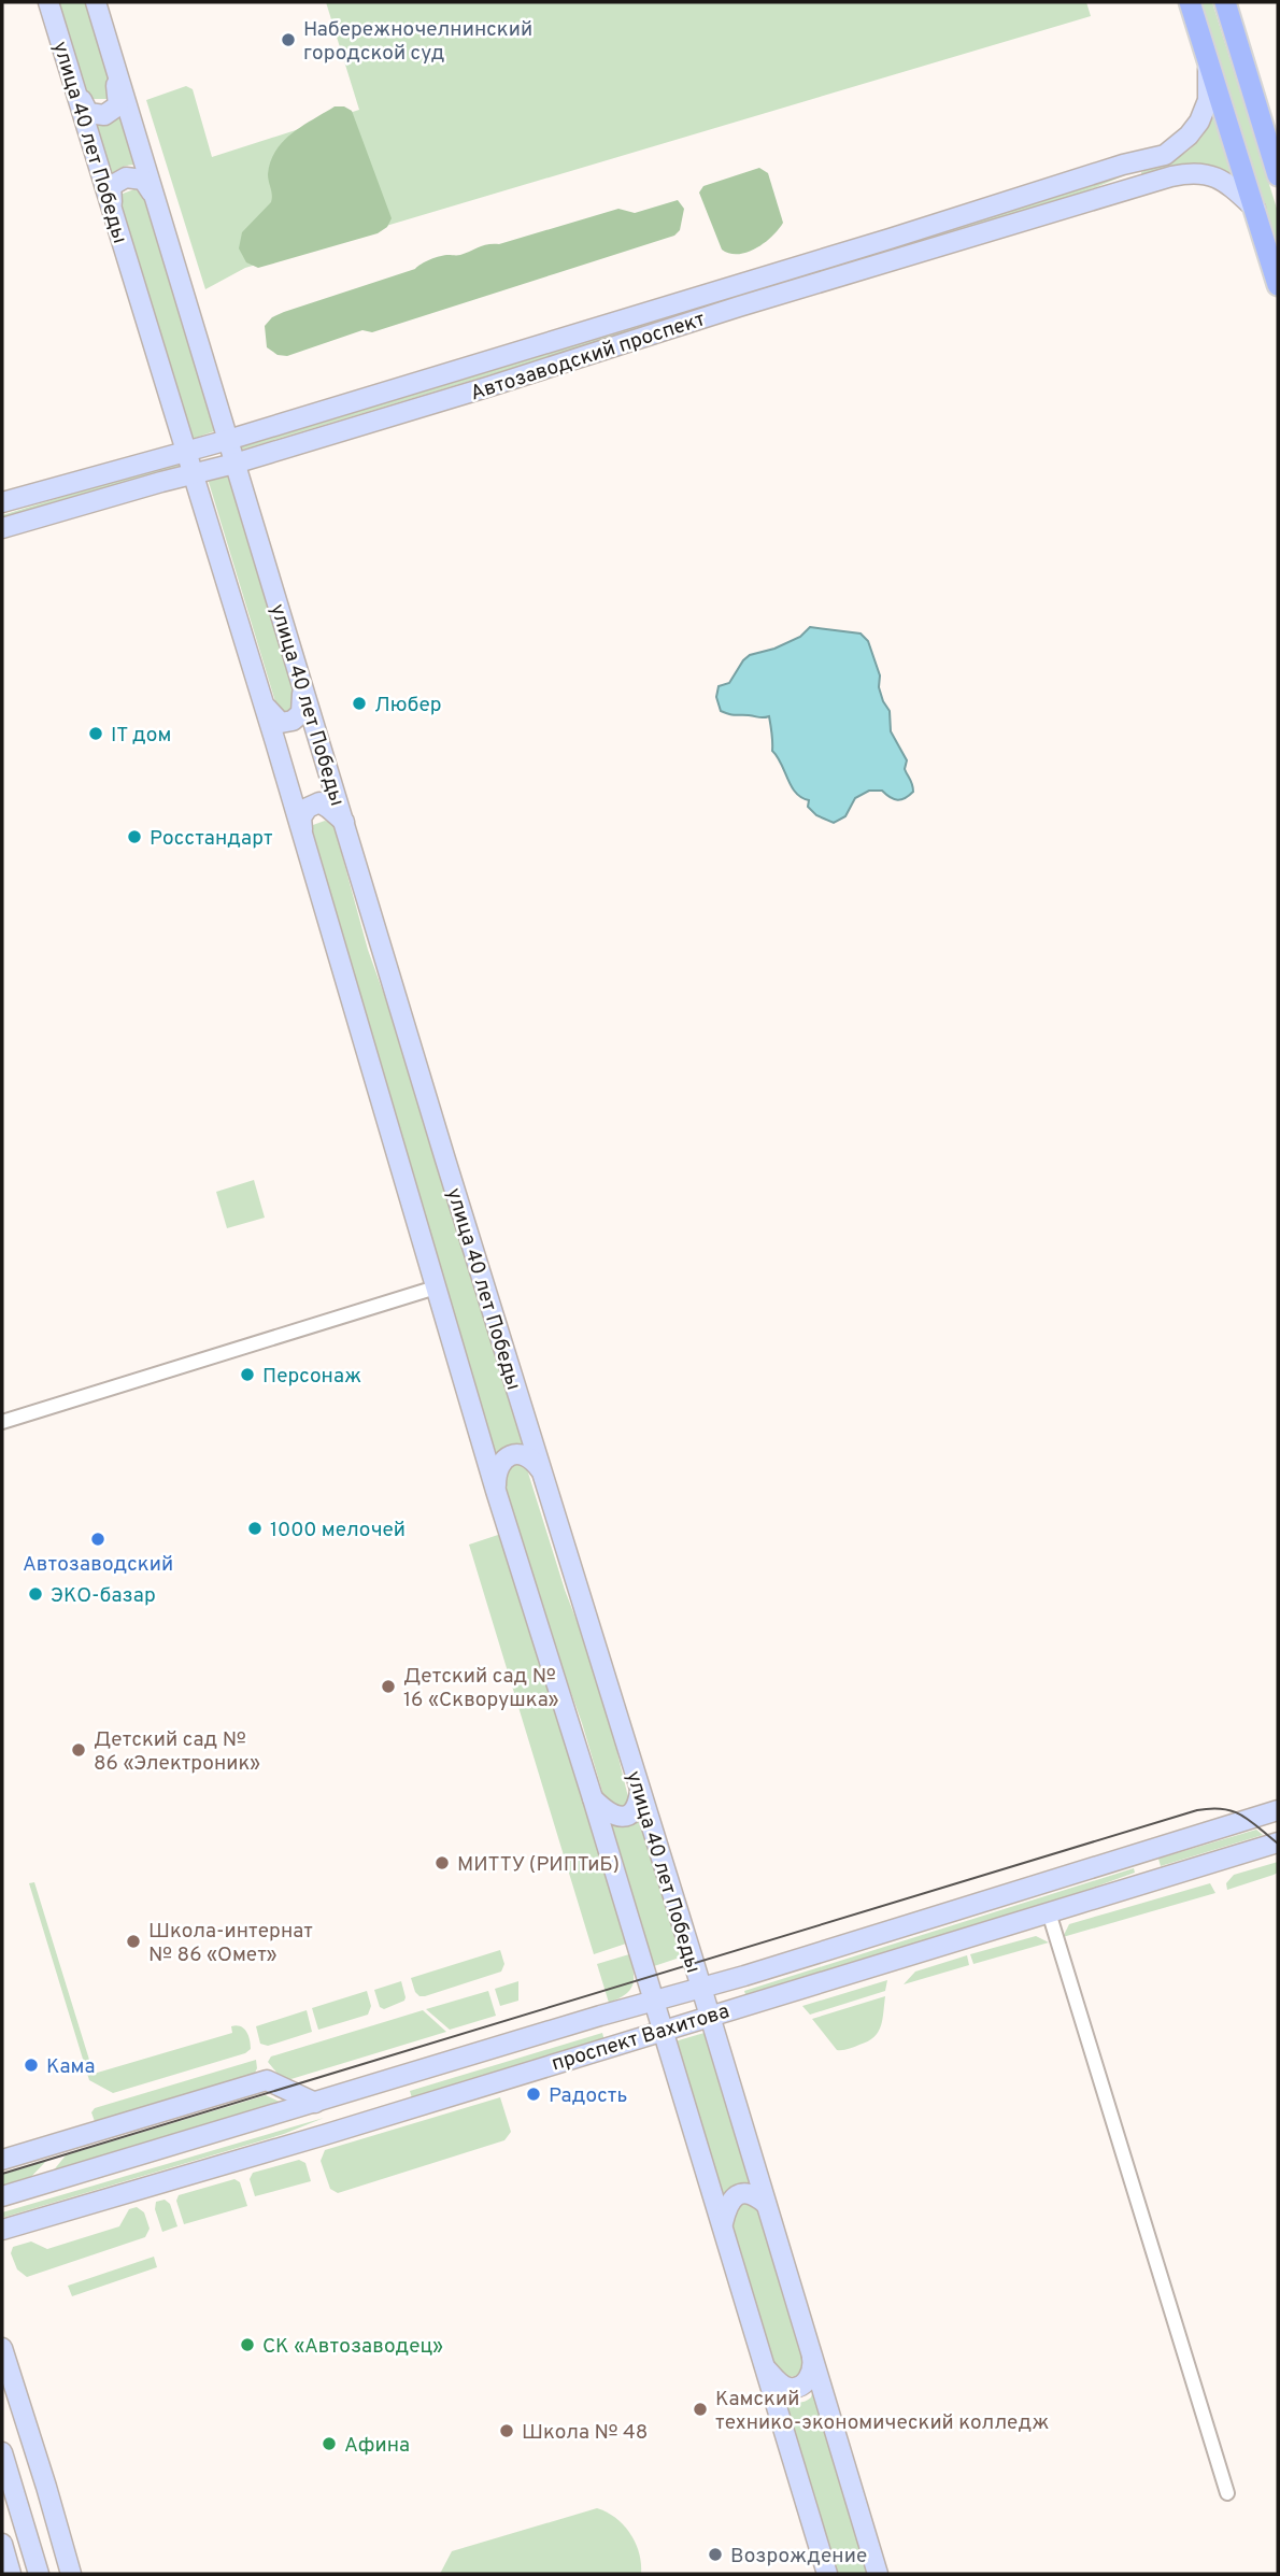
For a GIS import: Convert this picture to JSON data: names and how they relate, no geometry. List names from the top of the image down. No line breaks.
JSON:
{"streets":{"street":["улица 40 лет Победы","Автозаводский проспект","проспект Вахитова"]},"crossings":[["улица 40 лет Победы","Автозаводский проспект"],["улица 40 лет Победы","проспект Вахитова"]],"places":["Набережночелнинский городской суд","Любер","IT дом","Росстандарт","Персонаж","1000 мелочей","Автозаводский","ЭКО-базар","Детский сад № 16 «Скворушка»","Детский сад № 86 «Электроник»","МИТТУ (РИПТиБ)","Школа-интернат № 86 «Омет»","Кама","Радость","СК «Автозаводец»","Камский технико-экономический колледж","Школа № 48","Афина","Возрождение"]}
